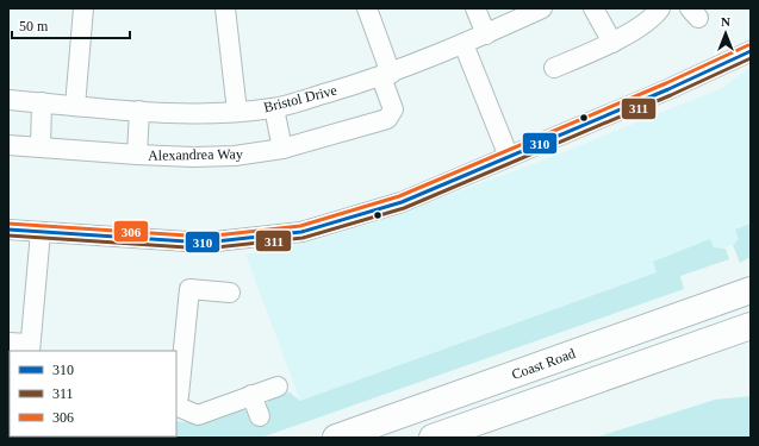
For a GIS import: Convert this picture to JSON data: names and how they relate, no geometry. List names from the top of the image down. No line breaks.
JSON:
{"streets":{"highway":["Coast Road"],"street":["Bristol Drive","Alexandrea Way"]},"crossings":[["Bristol Drive","Alexandrea Way"]],"lines":["transit line 306","transit line 310","transit line 311"],"legend":["310","311","306"],"scale_bar":"50 m","north":"top"}
